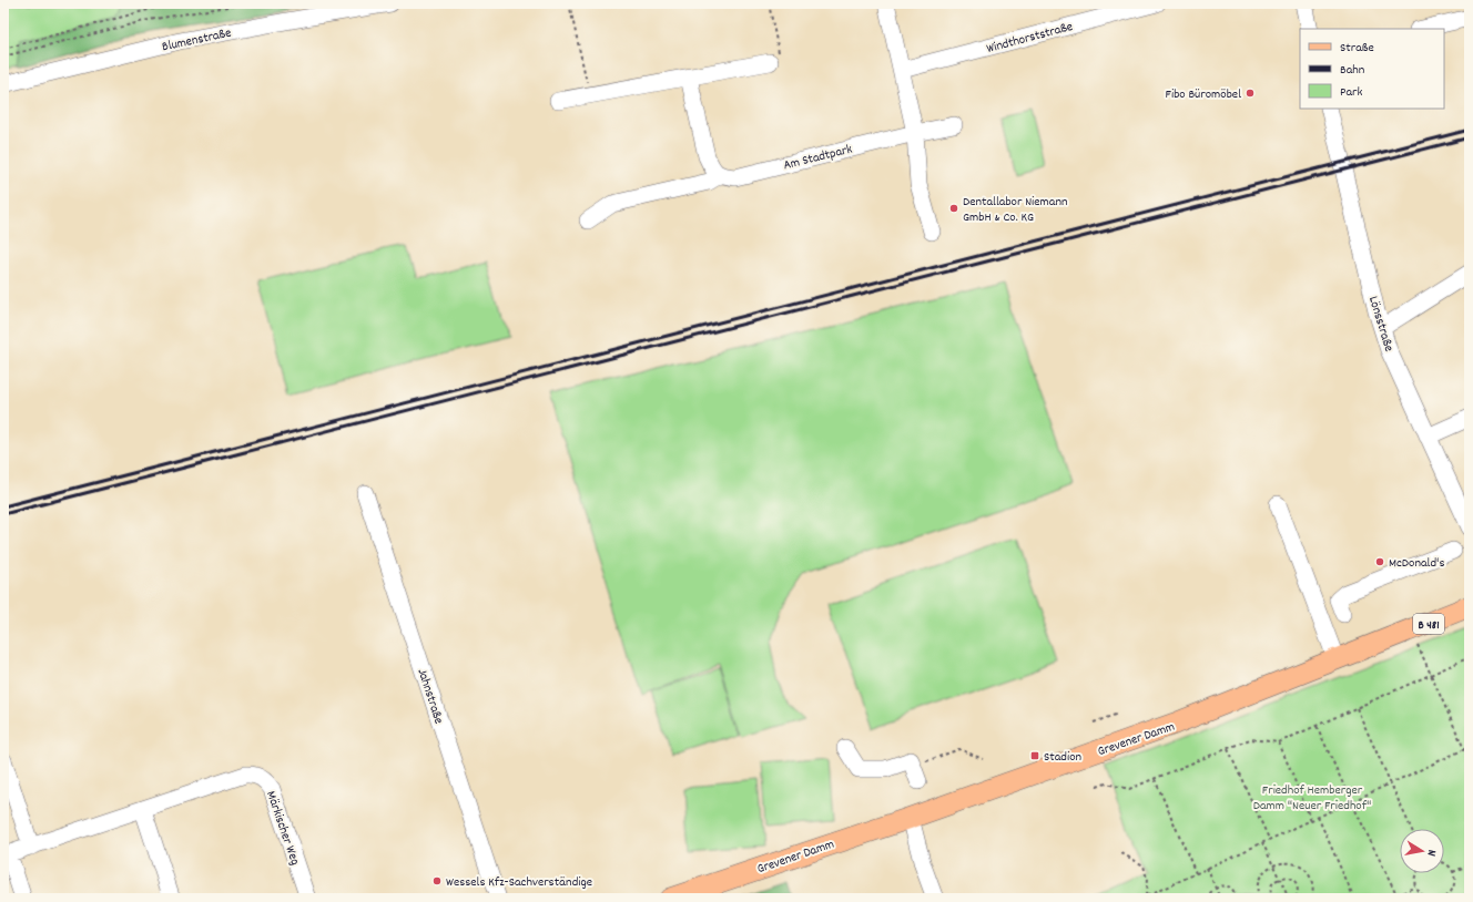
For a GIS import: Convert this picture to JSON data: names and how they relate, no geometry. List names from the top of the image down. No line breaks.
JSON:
{"streets":{"main road":["B 481","Grevener Damm"],"street":["Windthorststraße","Blumenstraße","Am Stadtpark","Lönsstraße","Jahnstraße","Märkischer Weg"]},"parks":["Friedhof Hemberger Damm \"Neuer Friedhof\""],"places":{"other":["Fibo Büromöbel","Dentallabor Niemann GmbH & Co. KG","McDonald's","Wessels Kfz-Sachverständige"],"transit":["Stadion"]},"legend":["Straße","Bahn","Park"],"north":"right"}
